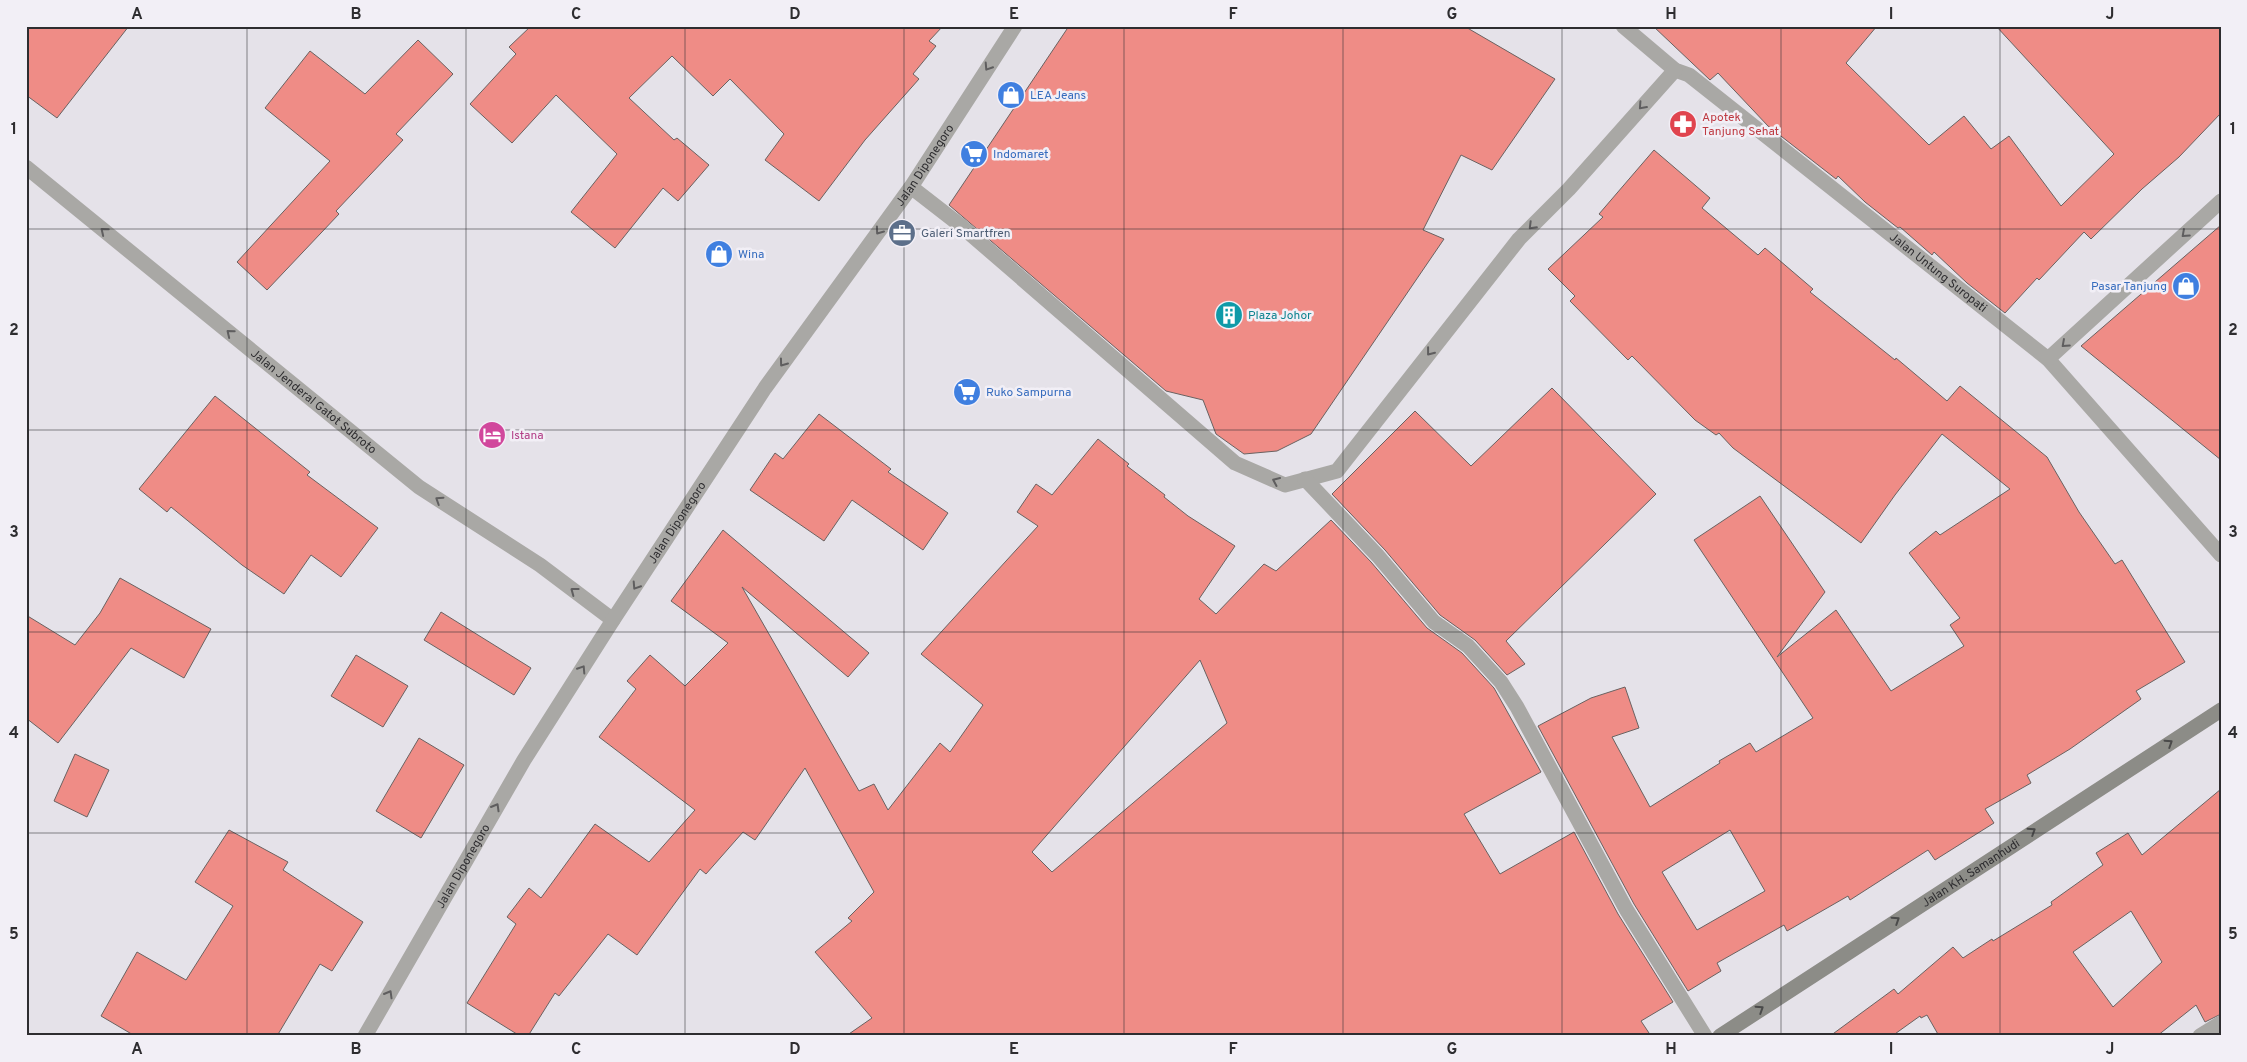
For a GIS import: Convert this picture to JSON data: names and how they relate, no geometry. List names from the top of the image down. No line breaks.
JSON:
{"streets":{"main road":["Jalan KH. Samanhudi"],"street":["Jalan Diponegoro","Jalan Untung Suropati","Jalan Jenderal Gatot Subroto"]},"crossings":[["Jalan Diponegoro","Jalan Jenderal Gatot Subroto"]],"one_way":["Jalan Jenderal Gatot Subroto","Jalan KH. Samanhudi"],"places":{"shop":["LEA Jeans","Wina","Pasar Tanjung"],"pharmacy":["Apotek Tanjung Sehat"],"supermarket":["Indomaret","Ruko Sampurna"],"office":["Galeri Smartfren"],"building":["Plaza Johor"],"hotel":["Istana"]},"grid":{"columns":["A","B","C","D","E","F","G","H","I","J"],"rows":["1","2","3","4","5"]}}
